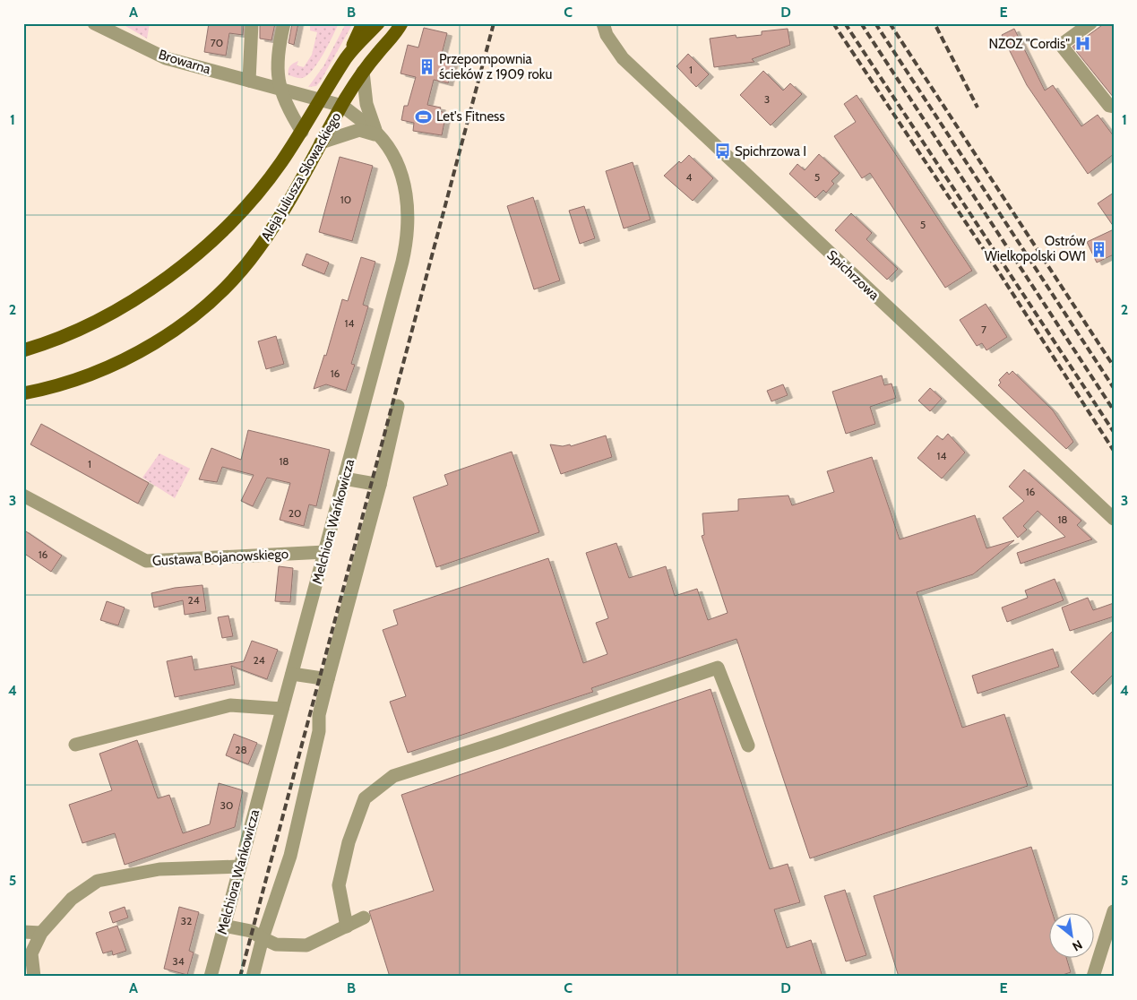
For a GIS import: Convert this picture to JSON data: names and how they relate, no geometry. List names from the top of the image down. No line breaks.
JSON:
{"streets":{"main road":["Aleja Juliusza Słowackiego"],"street":["Browarna","Spichrzowa","Melchiora Wańkowicza","Gustawa Bojanowskiego"]},"crossings":[["Browarna","Aleja Juliusza Słowackiego"],["Browarna","Melchiora Wańkowicza"],["Aleja Juliusza Słowackiego","Melchiora Wańkowicza"],["Melchiora Wańkowicza","Gustawa Bojanowskiego"]],"places":{"hospital":["NZOZ \"Cordis\""],"building":["Przepompownia ścieków z 1909 roku","Ostrów Wielkopolski OW1"],"sports":["Let's Fitness"],"bus stop":["Spichrzowa I"]},"house_numbers":["70","1","3","4","5","10","5","14","7","16","14","18","1","16","20","18","16","24","24","28","30","32","34"],"north":"bottom right","grid":{"columns":["A","B","C","D","E"],"rows":["1","2","3","4","5"]}}
